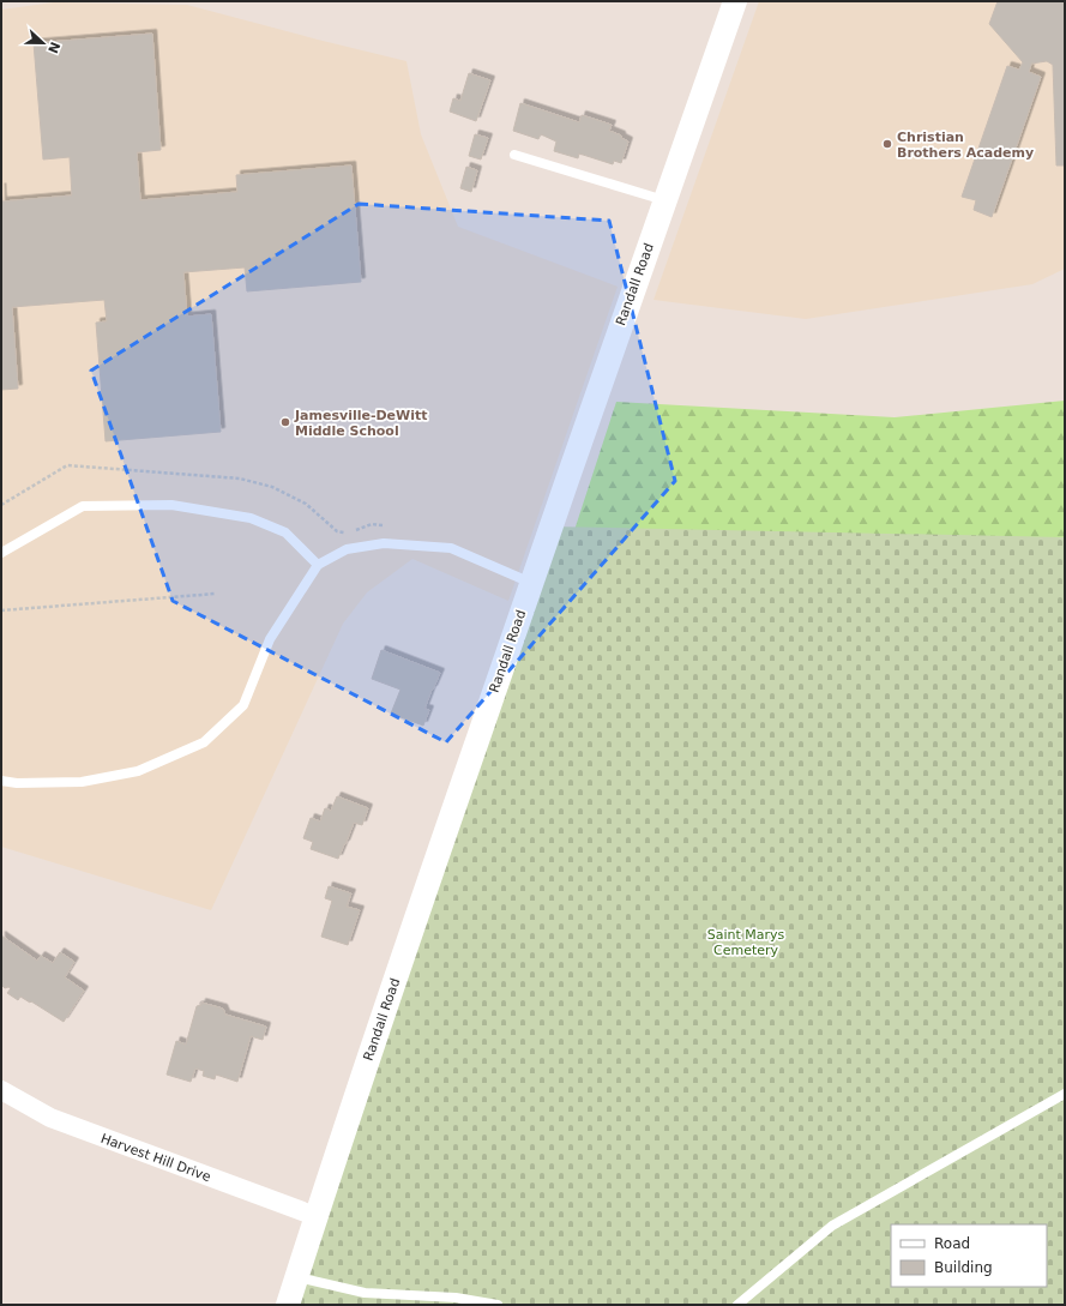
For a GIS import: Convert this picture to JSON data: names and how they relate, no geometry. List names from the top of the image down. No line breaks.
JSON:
{"streets":{"street":["Randall Road","Harvest Hill Drive"]},"crossings":[["Randall Road","Harvest Hill Drive"]],"parks":["Saint Marys Cemetery"],"places":["Christian Brothers Academy","Jamesville-DeWitt Middle School"],"legend":["Road","Building"],"north":"right"}
